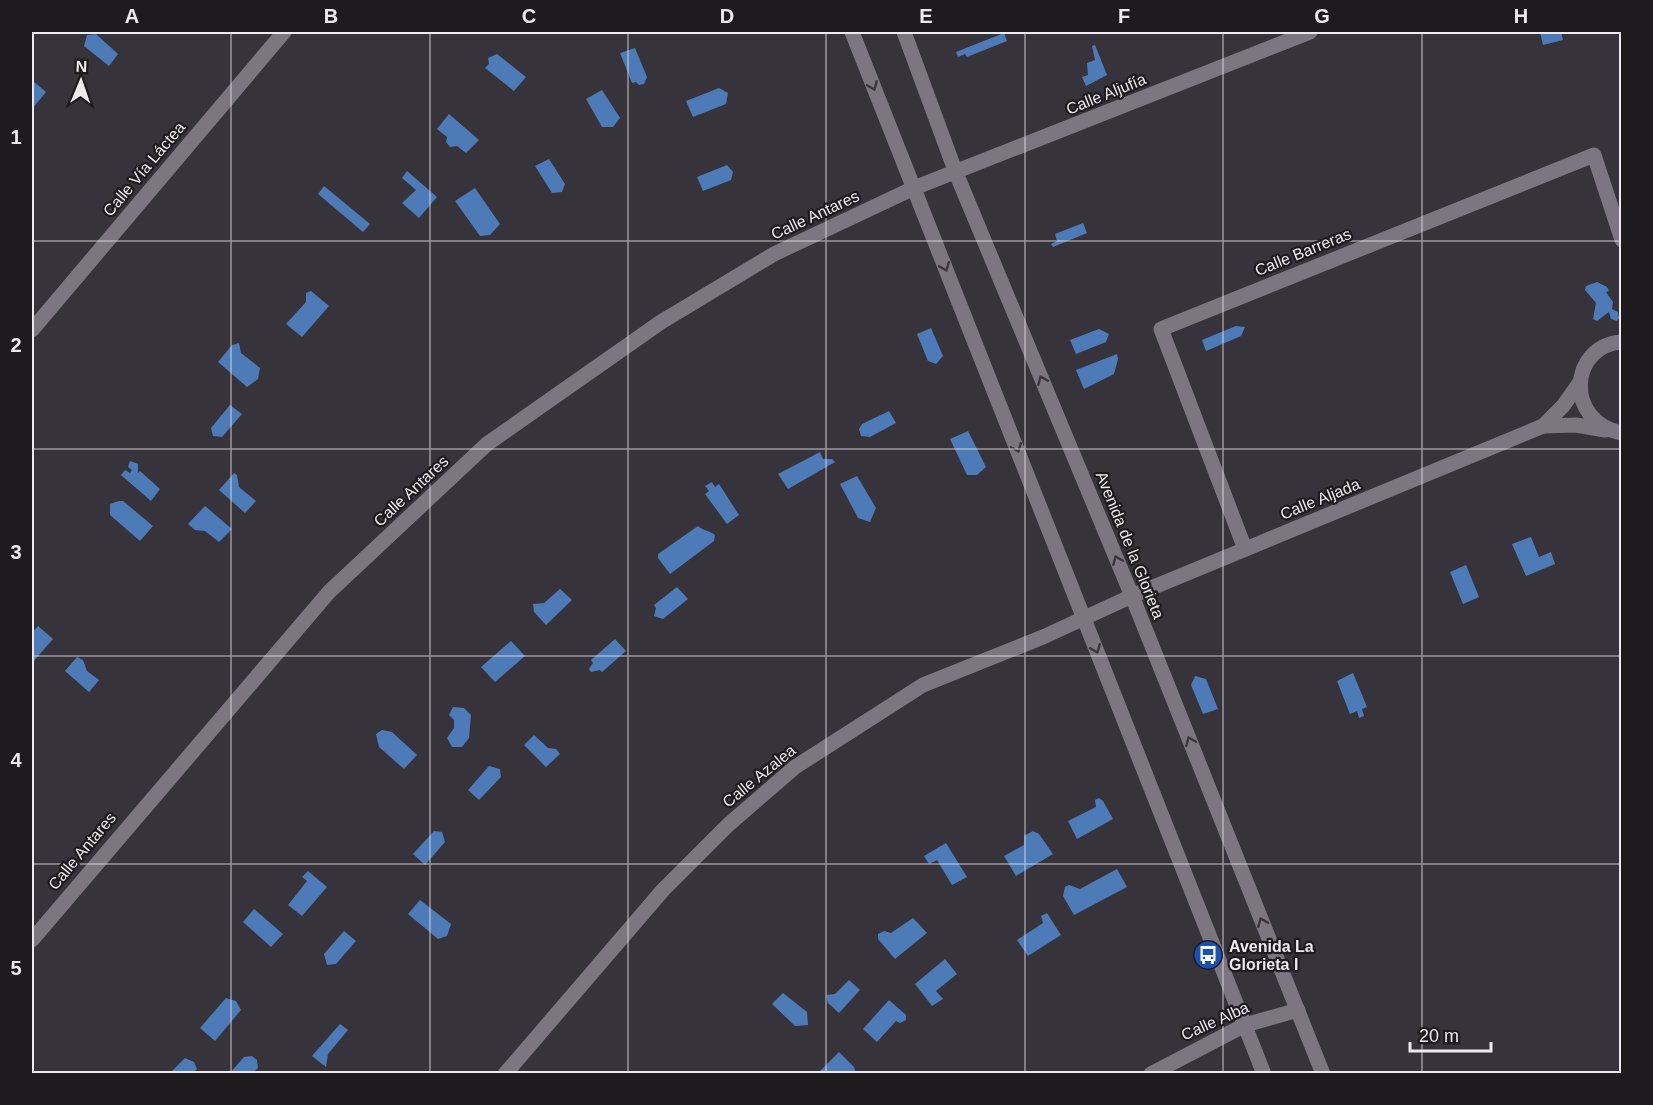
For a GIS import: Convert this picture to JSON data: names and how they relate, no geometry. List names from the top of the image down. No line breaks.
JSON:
{"streets":{"street":["Calle Aljufía","Calle Vía Láctea","Calle Antares","Calle Barreras","Calle Aljada","Avenida de la Glorieta","Calle Azalea","Calle Alba"]},"crossings":[["Calle Aljufía","Calle Antares"],["Calle Aljufía","Avenida de la Glorieta"],["Calle Barreras","Calle Aljada"],["Calle Aljada","Avenida de la Glorieta"],["Calle Aljada","Calle Azalea"],["Avenida de la Glorieta","Calle Alba"]],"places":{"bus stop":["Avenida La Glorieta I"]},"scale_bar":"20 m","north":"top","grid":{"columns":["A","B","C","D","E","F","G","H"],"rows":["1","2","3","4","5"]}}
